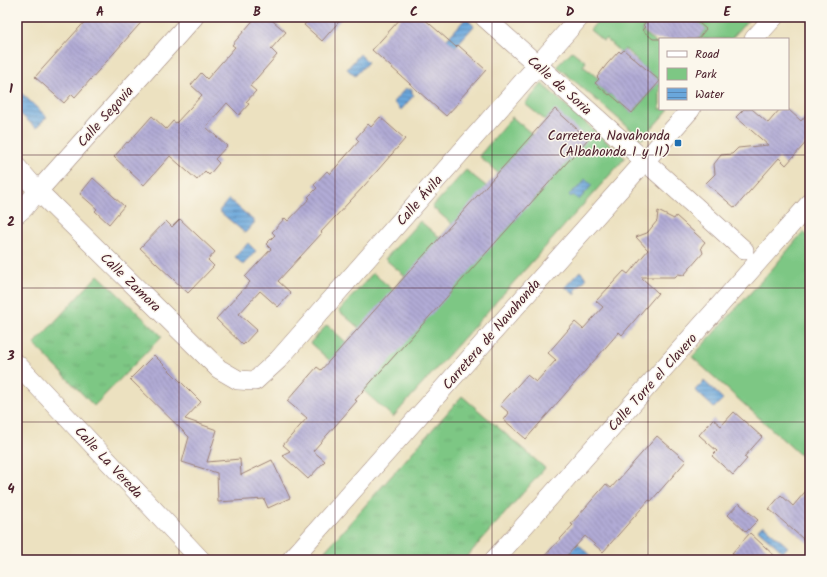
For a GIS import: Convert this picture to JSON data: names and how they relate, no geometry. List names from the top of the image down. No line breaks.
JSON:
{"streets":{"street":["Calle de Soria","Calle Segovia","Calle Ávila","Calle Zamora","Carretera de Navahonda","Calle Torre el Clavero","Calle La Vereda"]},"crossings":[["Calle de Soria","Calle Ávila"],["Calle de Soria","Carretera de Navahonda"],["Calle Segovia","Calle Zamora"],["Calle Ávila","Calle Zamora"]],"places":{"transit":["Carretera Navahonda (Albahonda I y II)"]},"legend":["Road","Park","Water"],"grid":{"columns":["A","B","C","D","E"],"rows":["1","2","3","4"]}}
